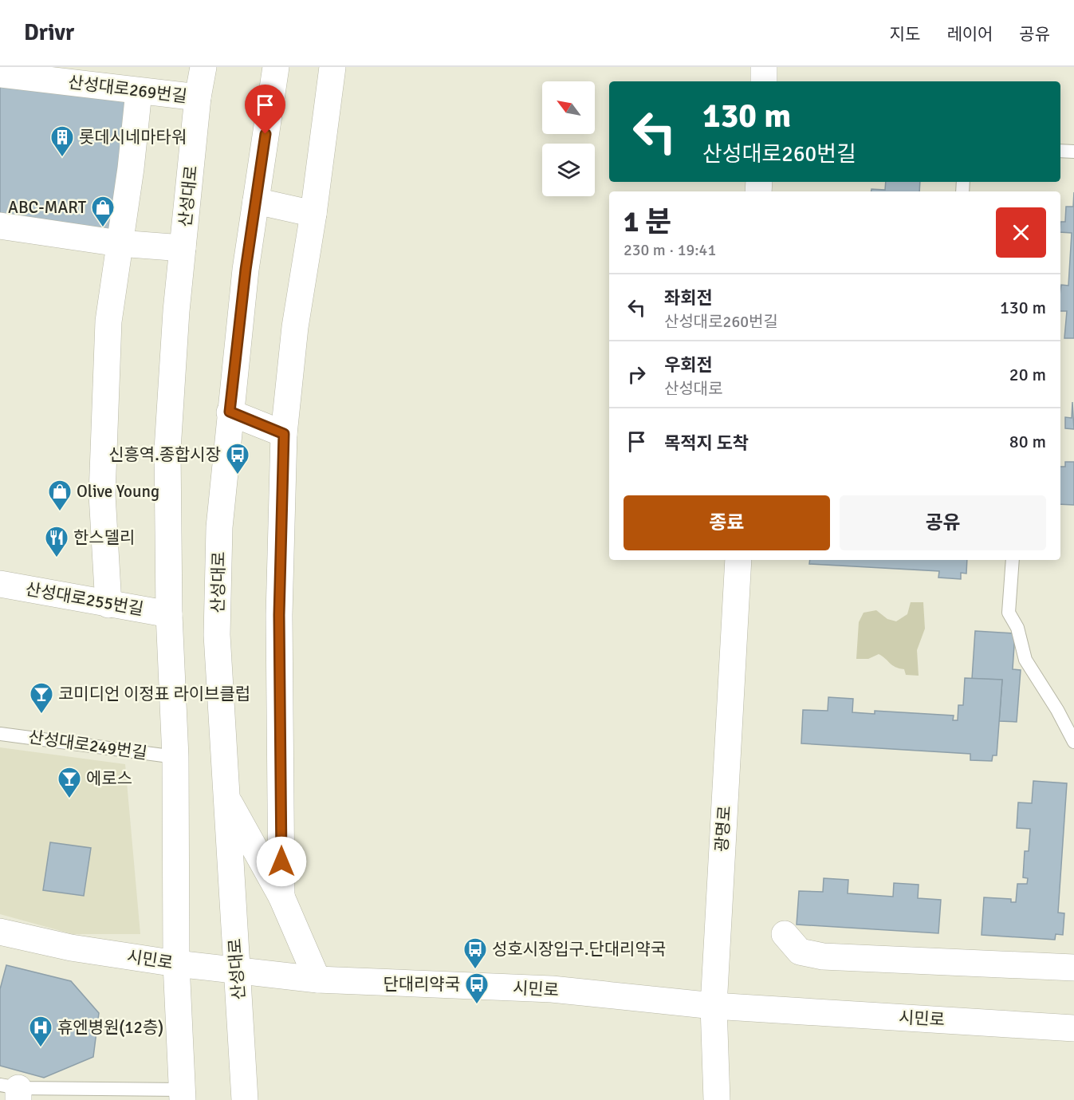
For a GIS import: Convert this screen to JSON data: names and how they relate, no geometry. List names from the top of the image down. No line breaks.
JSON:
{"streets":{"main road":["산성대로269번길","산성대로","산성대로255번길","광명로","시민로"],"lane":["산성대로249번길"]},"crossings":[["산성대로269번길","산성대로"],["산성대로","산성대로255번길"],["산성대로","산성대로249번길"],["산성대로","시민로"],["광명로","시민로"]],"places":{"building":["롯데시네마타워"],"shop":["ABC-MART","Olive Young"],"bus stop":["신흥역.종합시장","성호시장입구.단대리약국","단대리약국"],"restaurant":["한스델리"],"bar":["코미디언 이정표 라이브클럽","에로스"],"hospital":["휴엔병원(12층)"]},"north":"top left","page":{"header":"Drivr","nav":["지도","레이어","공유"],"turn":["130 m","산성대로260번길"],"heading":["1 분","230 m · 19:41"],"list":[{"name":"좌회전","note":"산성대로260번길","value":"130 m"},{"name":"우회전","note":"산성대로","value":"20 m"},{"name":"목적지 도착","value":"80 m"}],"buttons":["종료","공유"]}}
